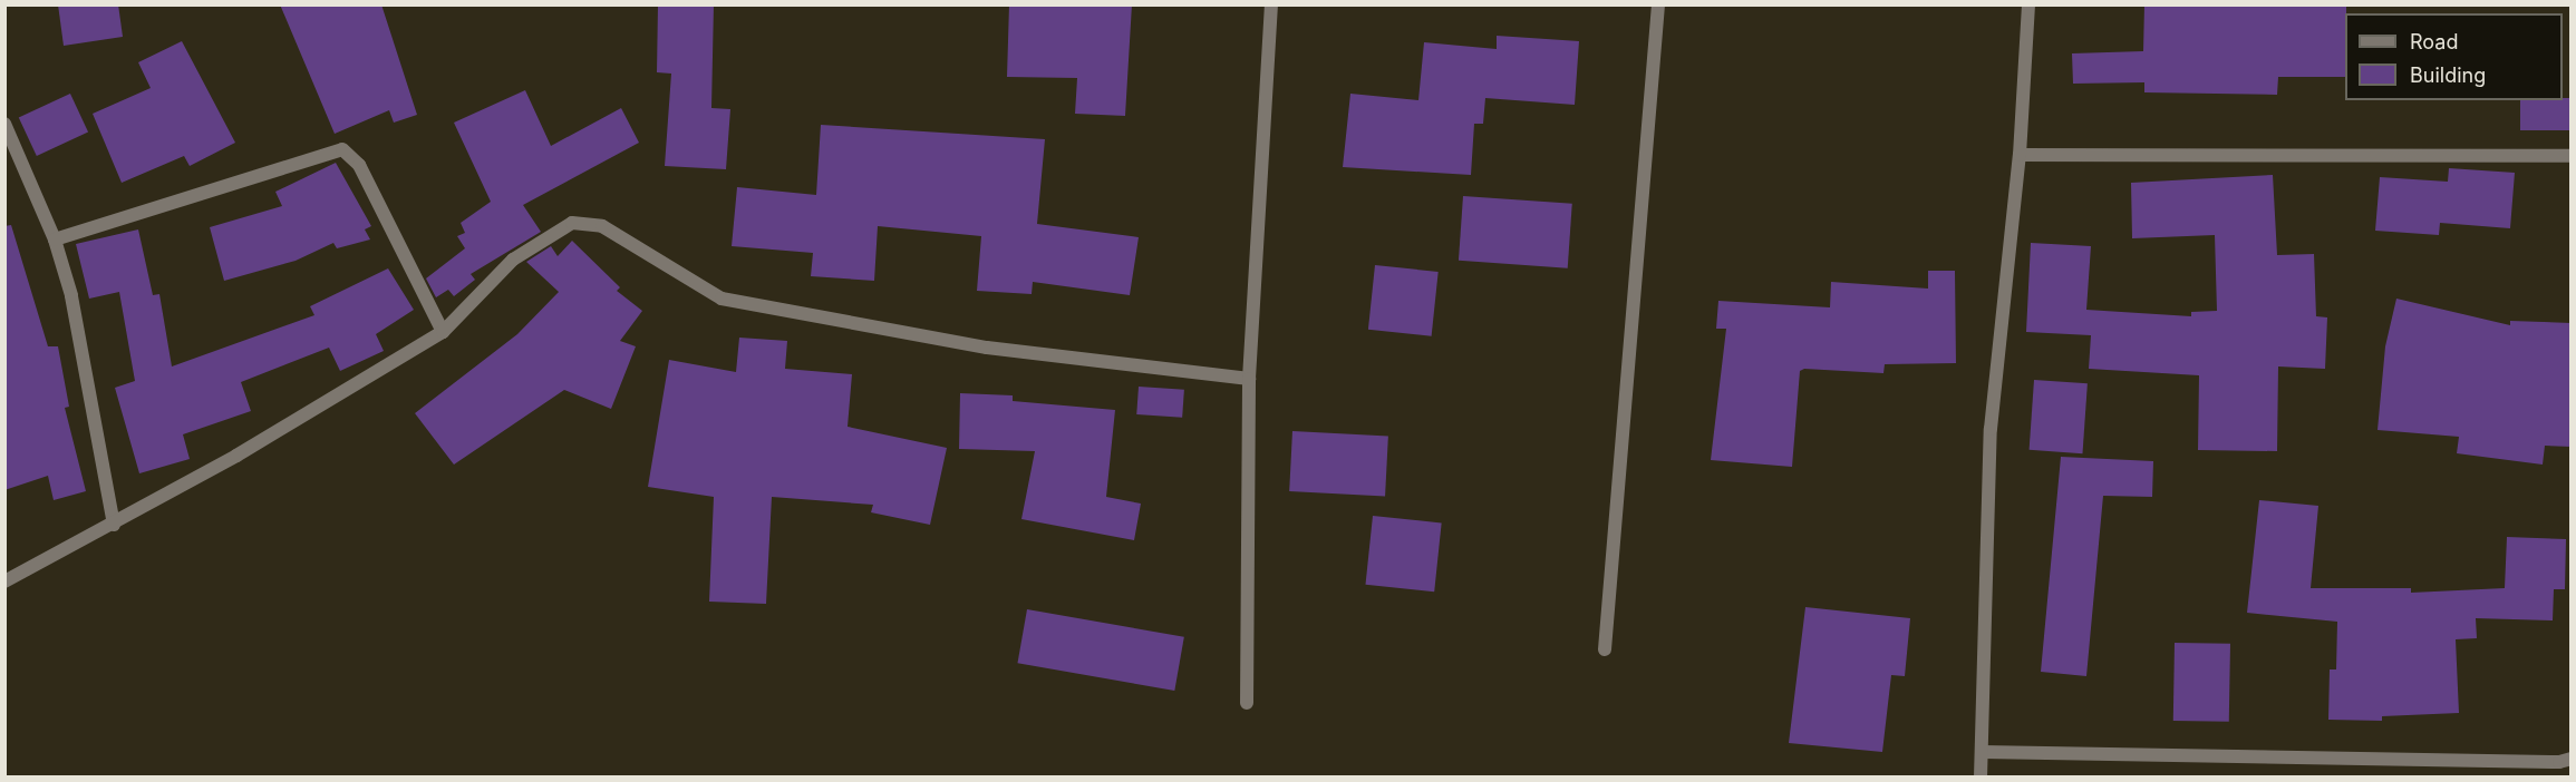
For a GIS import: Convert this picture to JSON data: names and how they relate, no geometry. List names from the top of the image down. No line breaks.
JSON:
{"legend":["Road","Building"]}
